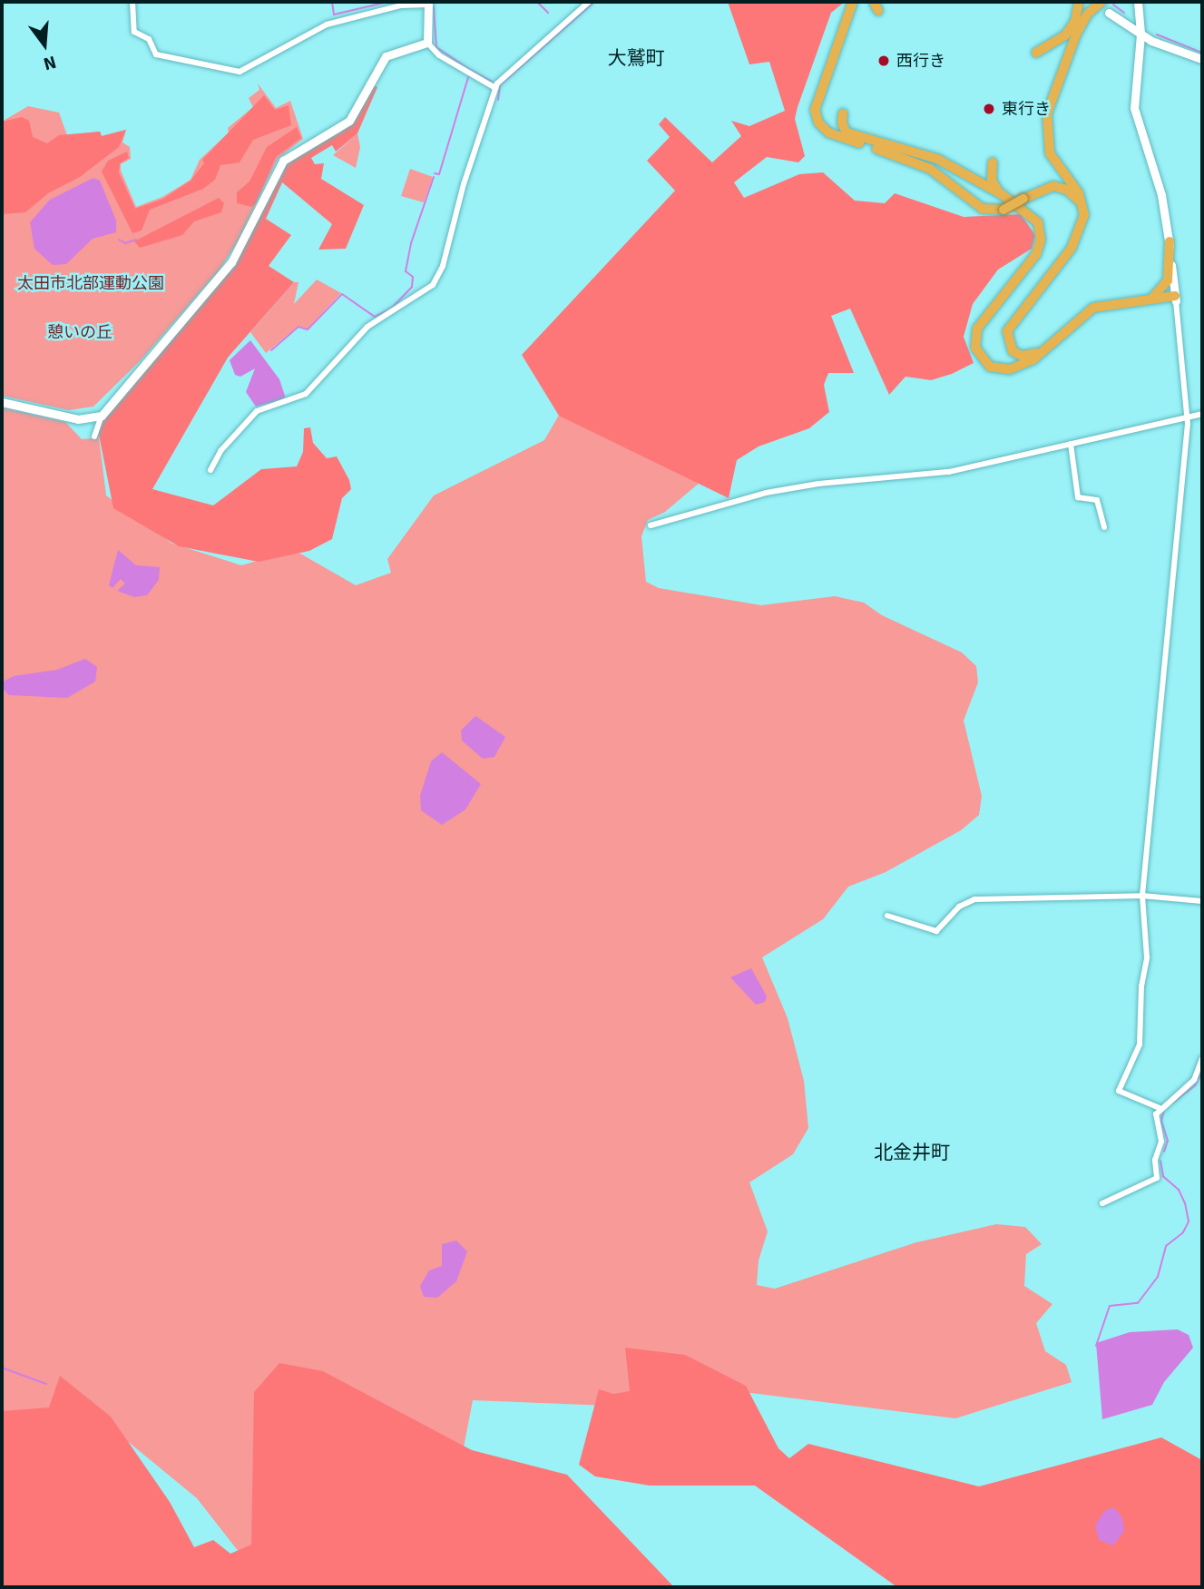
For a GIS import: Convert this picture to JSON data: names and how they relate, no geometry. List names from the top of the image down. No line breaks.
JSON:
{"districts":["大鷲町","北金井町"],"parks":["太田市北部運動公園","憩いの丘"],"places":["西行き","東行き"],"north":"bottom"}
